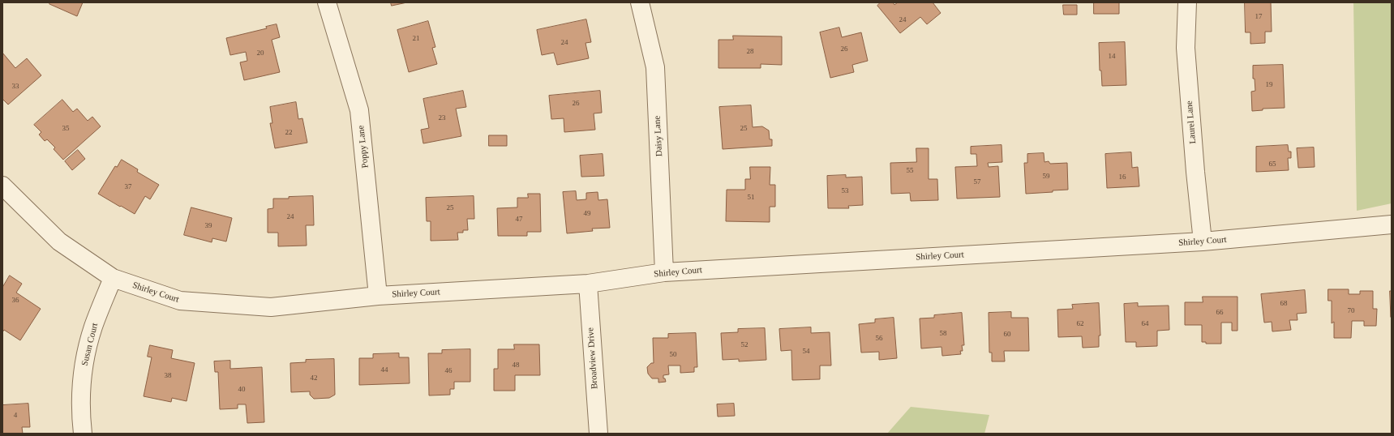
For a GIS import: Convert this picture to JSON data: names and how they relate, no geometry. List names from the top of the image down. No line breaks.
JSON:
{"streets":{"street":["Laurel Lane","Daisy Lane","Poppy Lane","Shirley Court","Susan Court","Broadview Drive"]},"crossings":[["Laurel Lane","Shirley Court"],["Daisy Lane","Shirley Court"],["Poppy Lane","Shirley Court"],["Shirley Court","Susan Court"],["Shirley Court","Broadview Drive"]],"house_numbers":["17","24","21","24","26","28","20","14","19","33","26","23","35","25","22","65","55","59","16","57","37","53","51","25","49","24","47","39","36","68","70","66","62","64","58","60","56","52","54","50","48","44","46","38","42","40","4"]}
